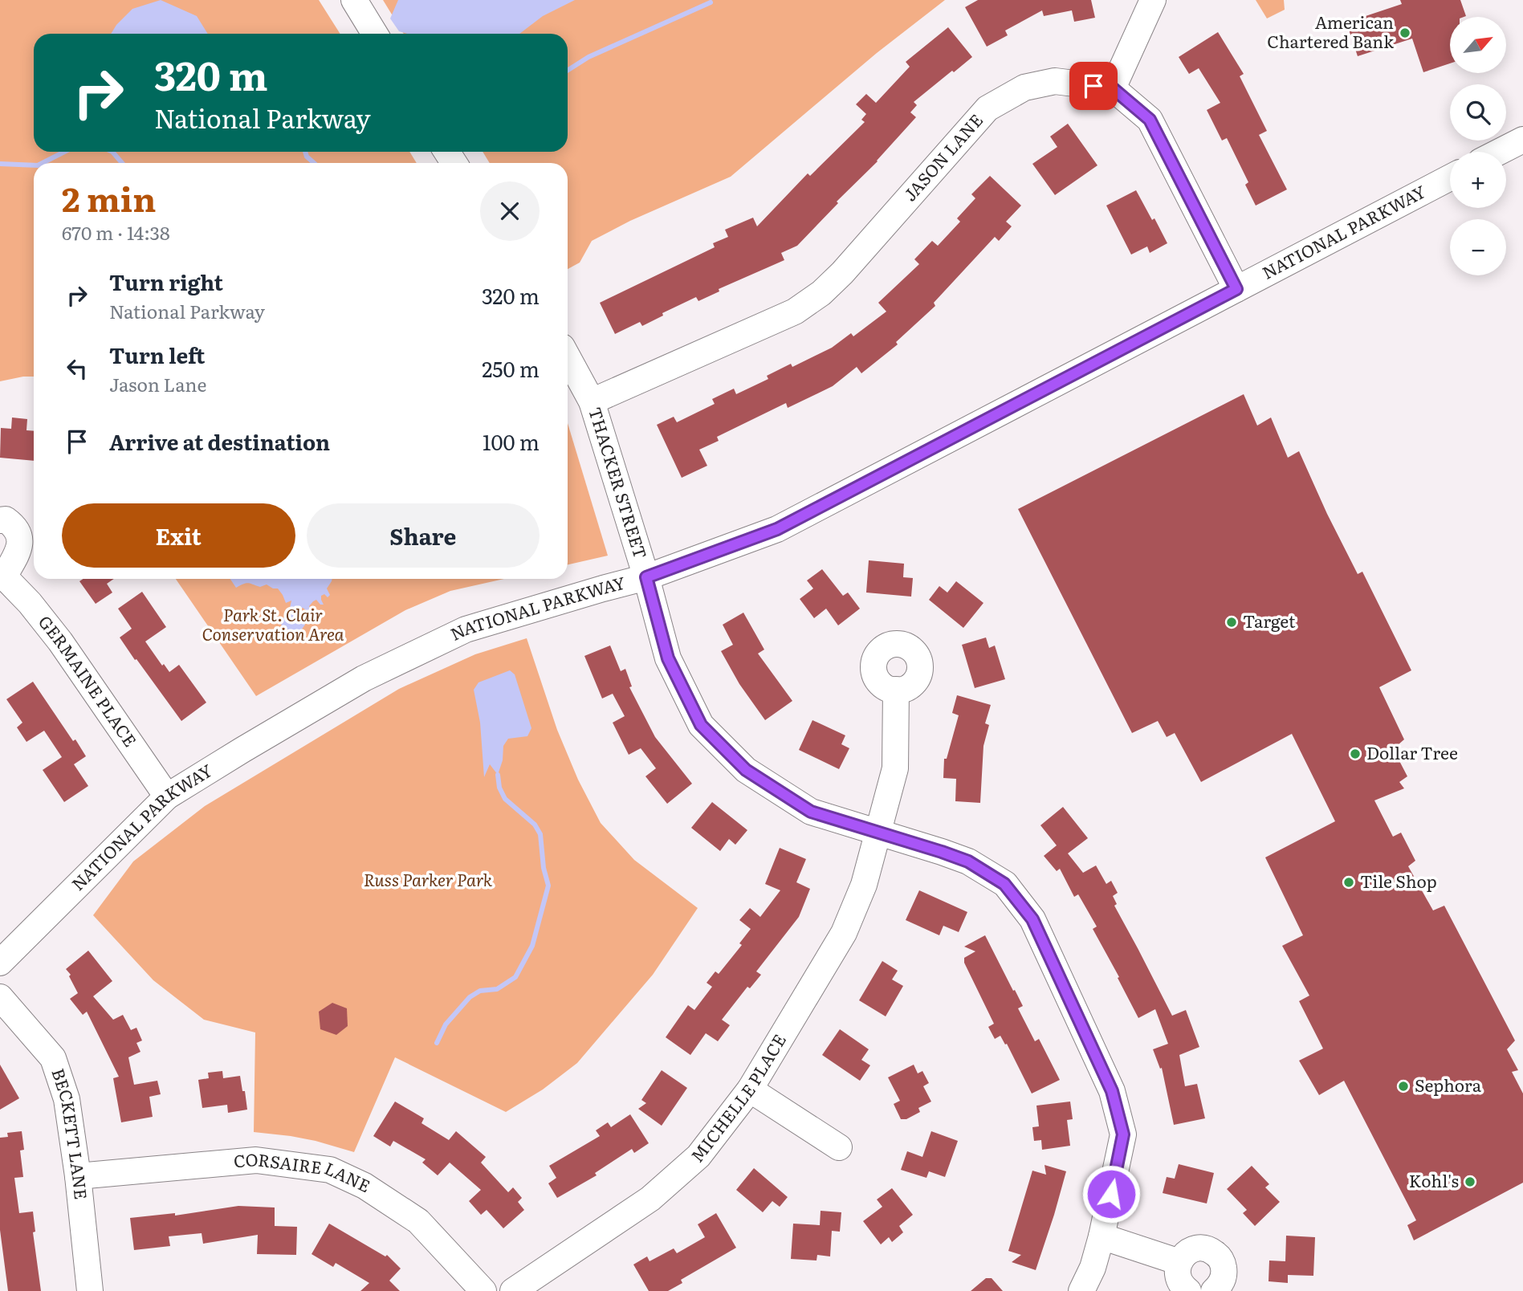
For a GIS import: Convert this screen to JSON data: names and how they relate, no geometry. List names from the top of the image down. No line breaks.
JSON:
{"streets":{"street":["JASON LANE","NATIONAL PARKWAY","THACKER STREET","GERMAINE PLACE","MICHELLE PLACE","BECKETT LANE","CORSAIRE LANE"]},"crossings":[["JASON LANE","THACKER STREET"],["NATIONAL PARKWAY","THACKER STREET"],["NATIONAL PARKWAY","GERMAINE PLACE"],["THACKER STREET","MICHELLE PLACE"],["BECKETT LANE","CORSAIRE LANE"]],"parks":["Park St. Clair Conservation Area","Russ Parker Park"],"places":["American Chartered Bank","Target","Dollar Tree","Tile Shop","Sephora","Kohl's"],"north":"top right","page":{"map_buttons":["+","−"],"turn":["320 m","National Parkway"],"heading":["2 min","670 m · 14:38"],"list":[{"name":"Turn right","note":"National Parkway","value":"320 m"},{"name":"Turn left","note":"Jason Lane","value":"250 m"},{"name":"Arrive at destination","value":"100 m"}],"buttons":["Exit","Share"]}}
